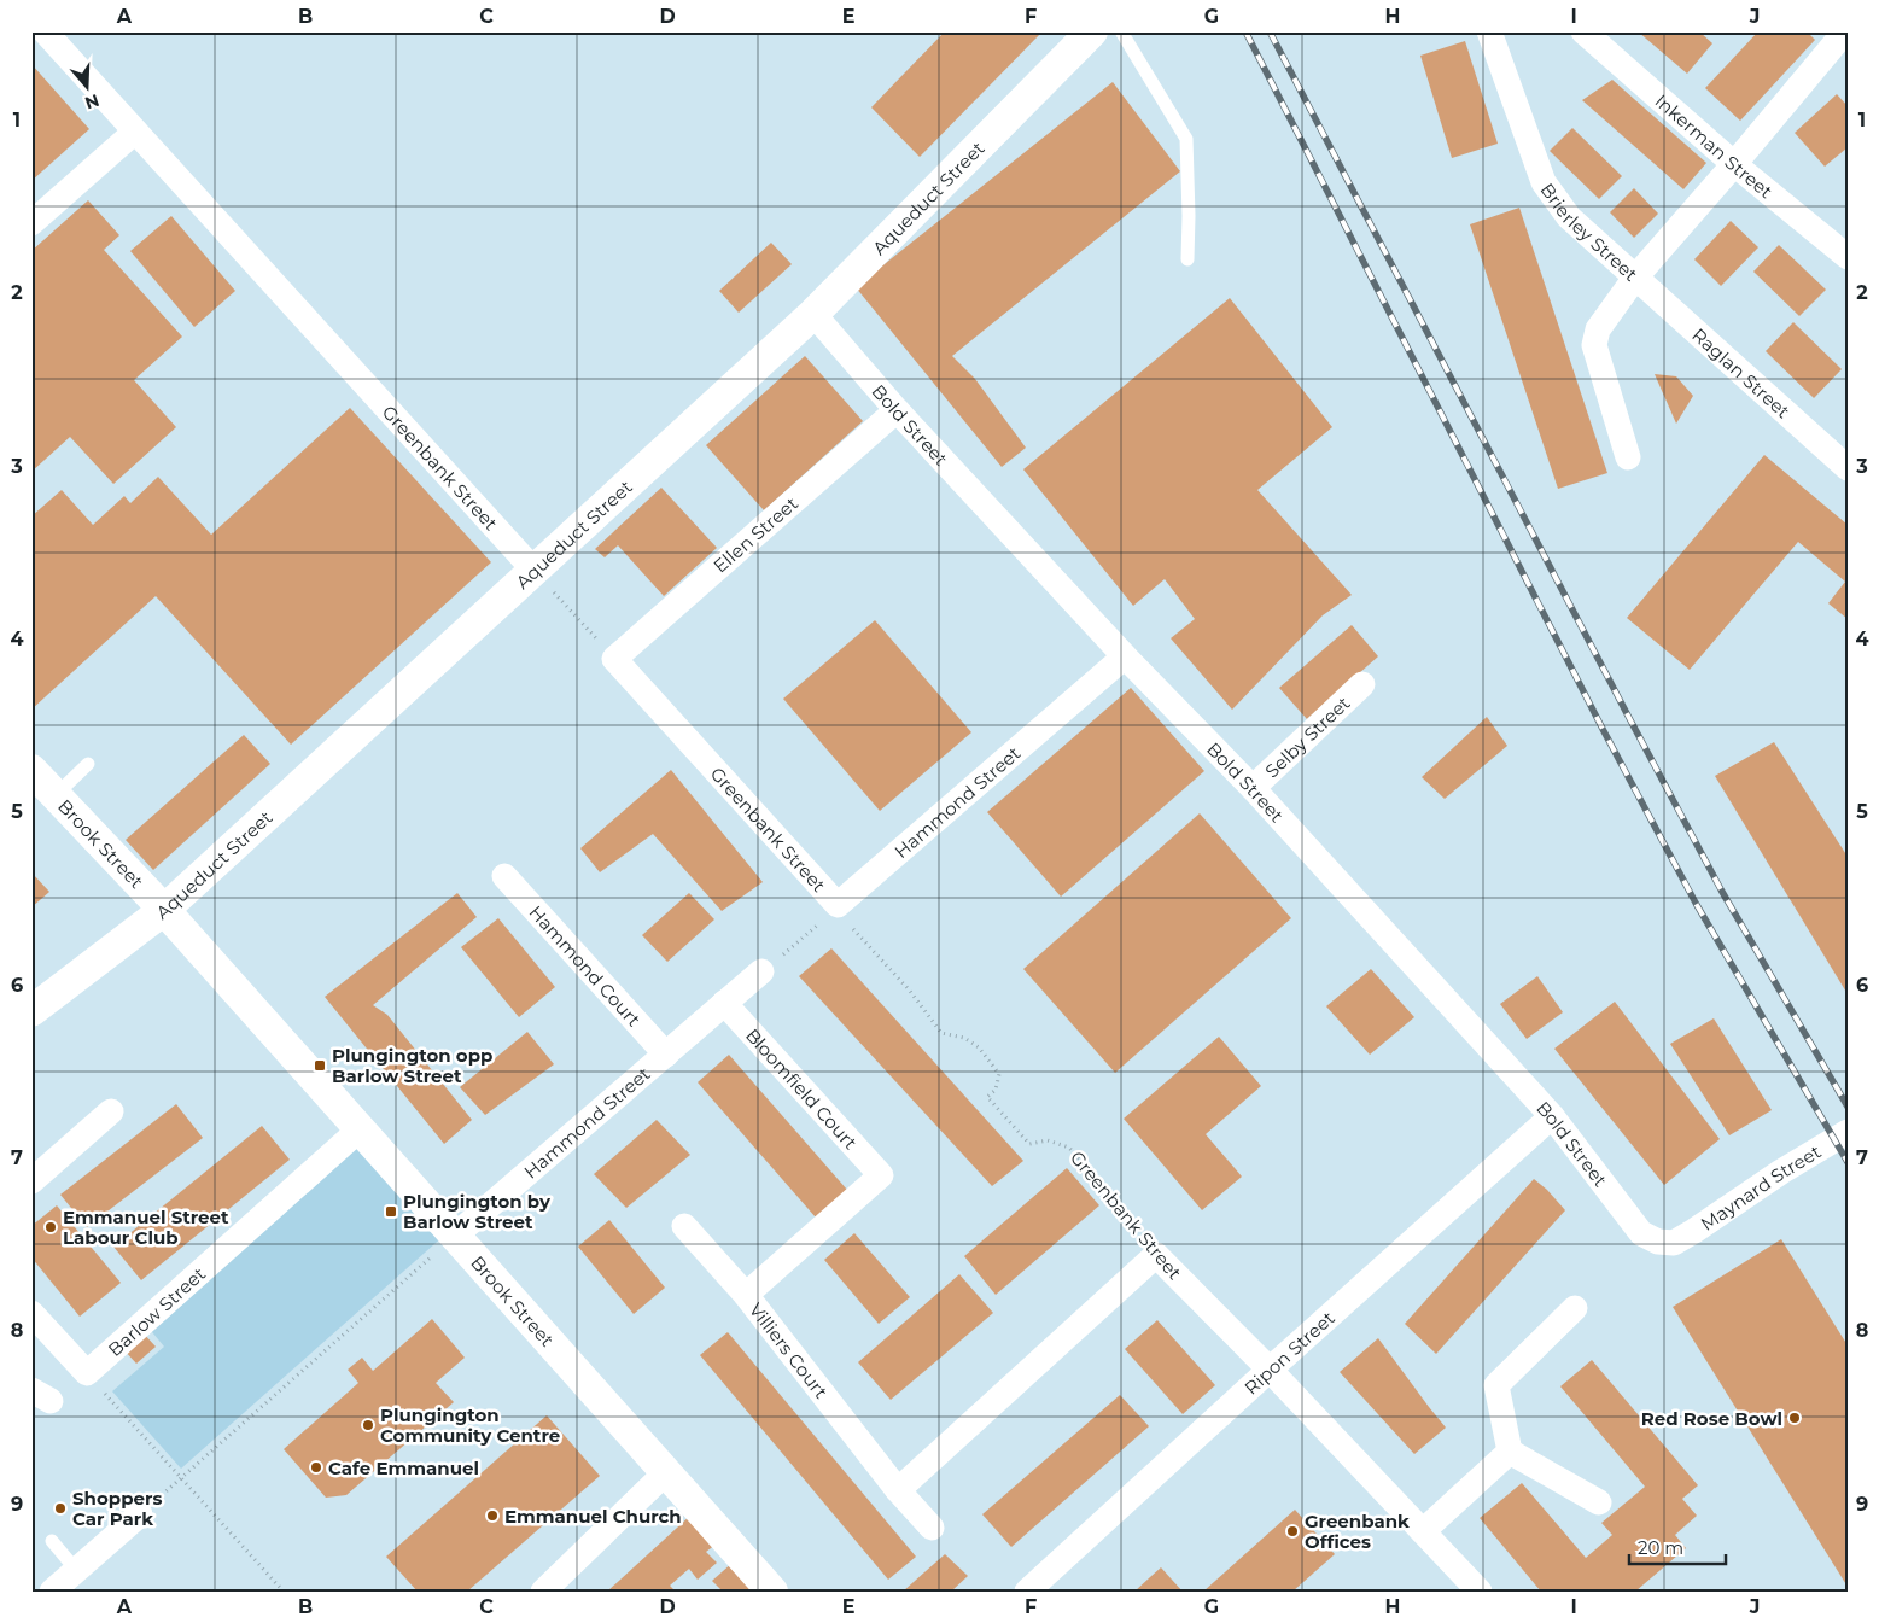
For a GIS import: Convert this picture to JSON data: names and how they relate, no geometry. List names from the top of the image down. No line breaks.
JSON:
{"streets":{"street":["Inkerman Street","Aqueduct Street","Brierley Street","Raglan Street","Bold Street","Greenbank Street","Ellen Street","Selby Street","Hammond Street","Brook Street","Hammond Court","Bloomfield Court","Maynard Street","Barlow Street","Villiers Court","Ripon Street"]},"crossings":[["Aqueduct Street","Bold Street"],["Aqueduct Street","Greenbank Street"],["Aqueduct Street","Brook Street"],["Brierley Street","Raglan Street"],["Bold Street","Ellen Street"],["Bold Street","Selby Street"],["Bold Street","Hammond Street"],["Bold Street","Maynard Street"],["Bold Street","Ripon Street"],["Greenbank Street","Ellen Street"],["Greenbank Street","Hammond Street"],["Greenbank Street","Ripon Street"],["Hammond Street","Brook Street"],["Hammond Street","Hammond Court"],["Hammond Street","Bloomfield Court"],["Brook Street","Barlow Street"],["Bloomfield Court","Villiers Court"]],"places":{"transit":["Plungington opp Barlow Street","Plungington by Barlow Street"],"other":["Emmanuel Street Labour Club","Red Rose Bowl","Plungington Community Centre","Cafe Emmanuel","Shoppers Car Park","Emmanuel Church","Greenbank Offices"]},"scale_bar":"20 m","north":"bottom","grid":{"columns":["A","B","C","D","E","F","G","H","I","J"],"rows":["1","2","3","4","5","6","7","8","9"]}}
